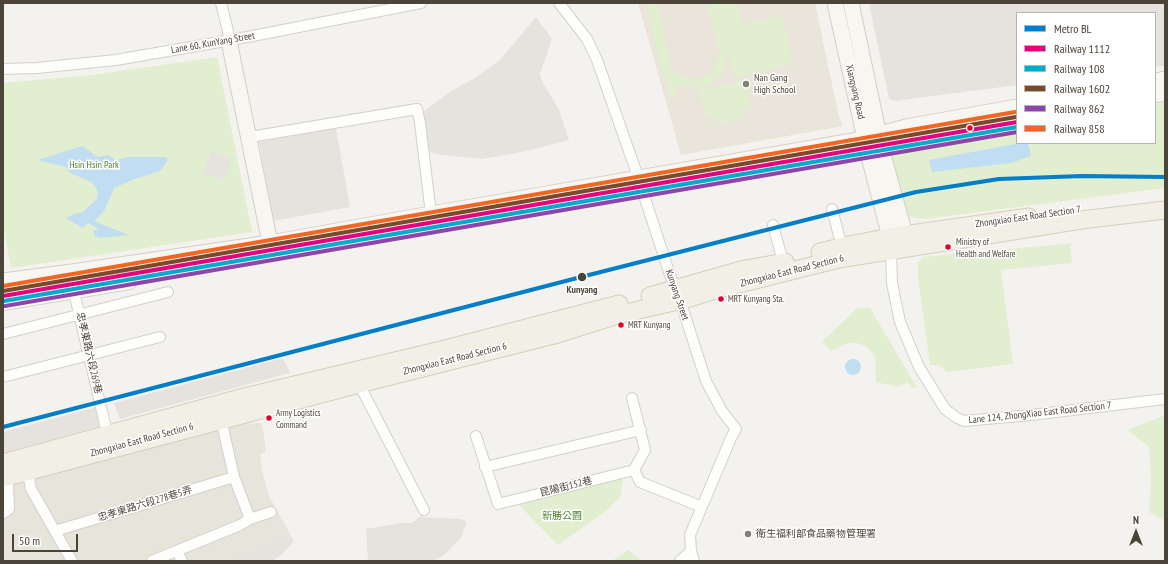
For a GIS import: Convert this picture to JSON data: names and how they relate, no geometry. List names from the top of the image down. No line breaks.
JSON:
{"streets":{"main road":["Zhongxiao East Road Section 7","Zhongxiao East Road Section 6"],"street":["Lane 60, KunYang Street","Xiangyang Road","Kunyang Street","忠孝東路六段269巷","Lane 124, ZhongXiao East Road Section 7","昆陽街152巷","忠孝東路六段278巷5弄"]},"crossings":[["Xiangyang Road","Zhongxiao East Road Section 7"],["Xiangyang Road","Zhongxiao East Road Section 6"],["Xiangyang Road","Lane 124, ZhongXiao East Road Section 7"],["Zhongxiao East Road Section 7","Zhongxiao East Road Section 6"],["Zhongxiao East Road Section 7","Lane 124, ZhongXiao East Road Section 7"],["Zhongxiao East Road Section 6","Kunyang Street"],["Zhongxiao East Road Section 6","忠孝東路六段269巷"],["Zhongxiao East Road Section 6","Lane 124, ZhongXiao East Road Section 7"]],"parks":["Hsin Hsin Park","新勝公園"],"places":["Nan Gang High School","Ministry of Health and Welfare","Kunyang","MRT Kunyang Sta.","MRT Kunyang","Army Logistics Command","衛生福利部食品藥物管理署"],"lines":["rail line 858","rail line 1602","rail line 1112","rail line 108","rail line 862","metro line BL"],"legend":["Metro BL","Railway 1112","Railway 108","Railway 1602","Railway 862","Railway 858"],"scale_bar":"50 m","north":"top"}
